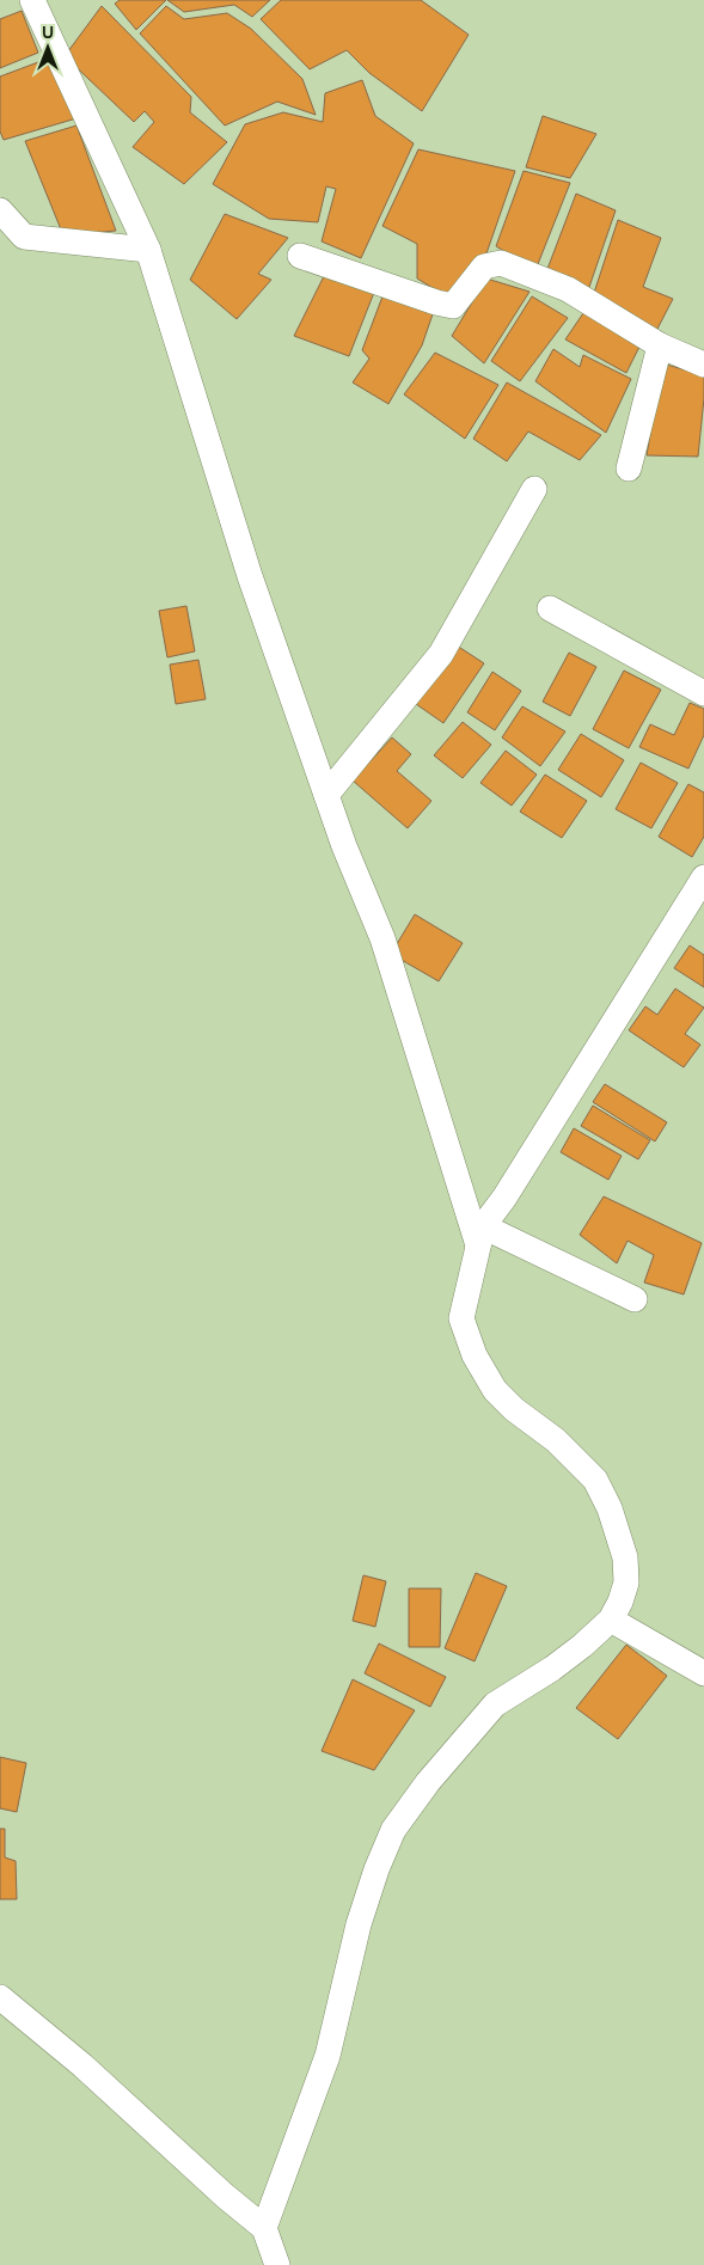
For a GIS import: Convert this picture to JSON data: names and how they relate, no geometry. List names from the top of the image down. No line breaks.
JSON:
{"north":"top"}
